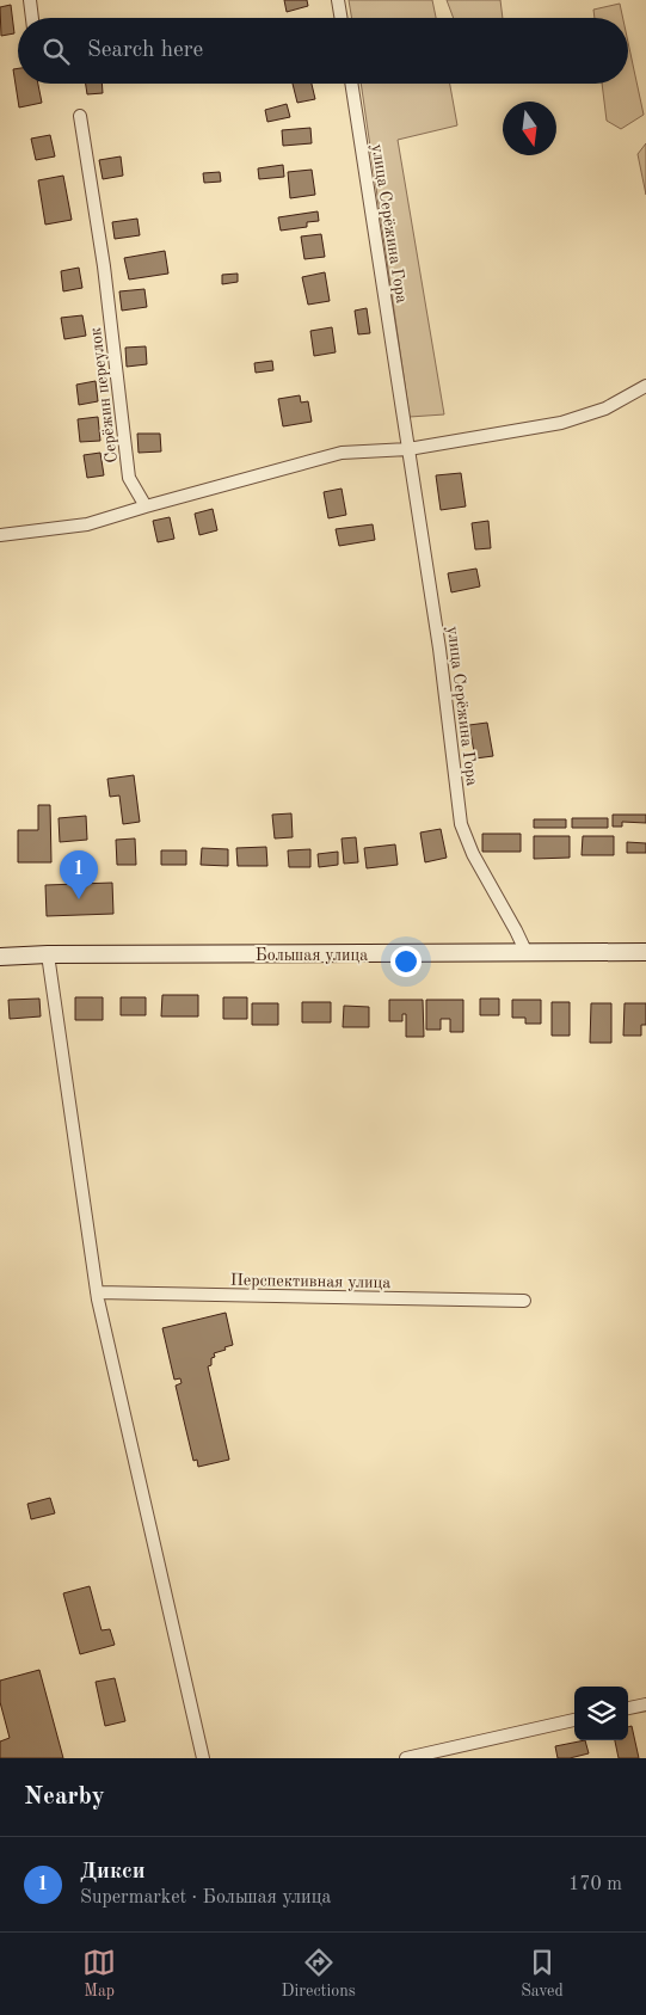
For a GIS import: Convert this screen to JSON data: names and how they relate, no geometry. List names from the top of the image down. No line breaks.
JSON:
{"streets":{"street":["улица Серёжина Гора","Серёжин переулок","Большая улица","Перспективная улица"]},"crossings":[["улица Серёжина Гора","Большая улица"]],"north":"bottom","page":{"search":"Search here","pins":"1","heading":"Nearby","list":[{"mark":"1","name":"Дикси","note":"Supermarket · Большая улица","value":"170 m"}],"nav":["Map","Directions","Saved"]}}
